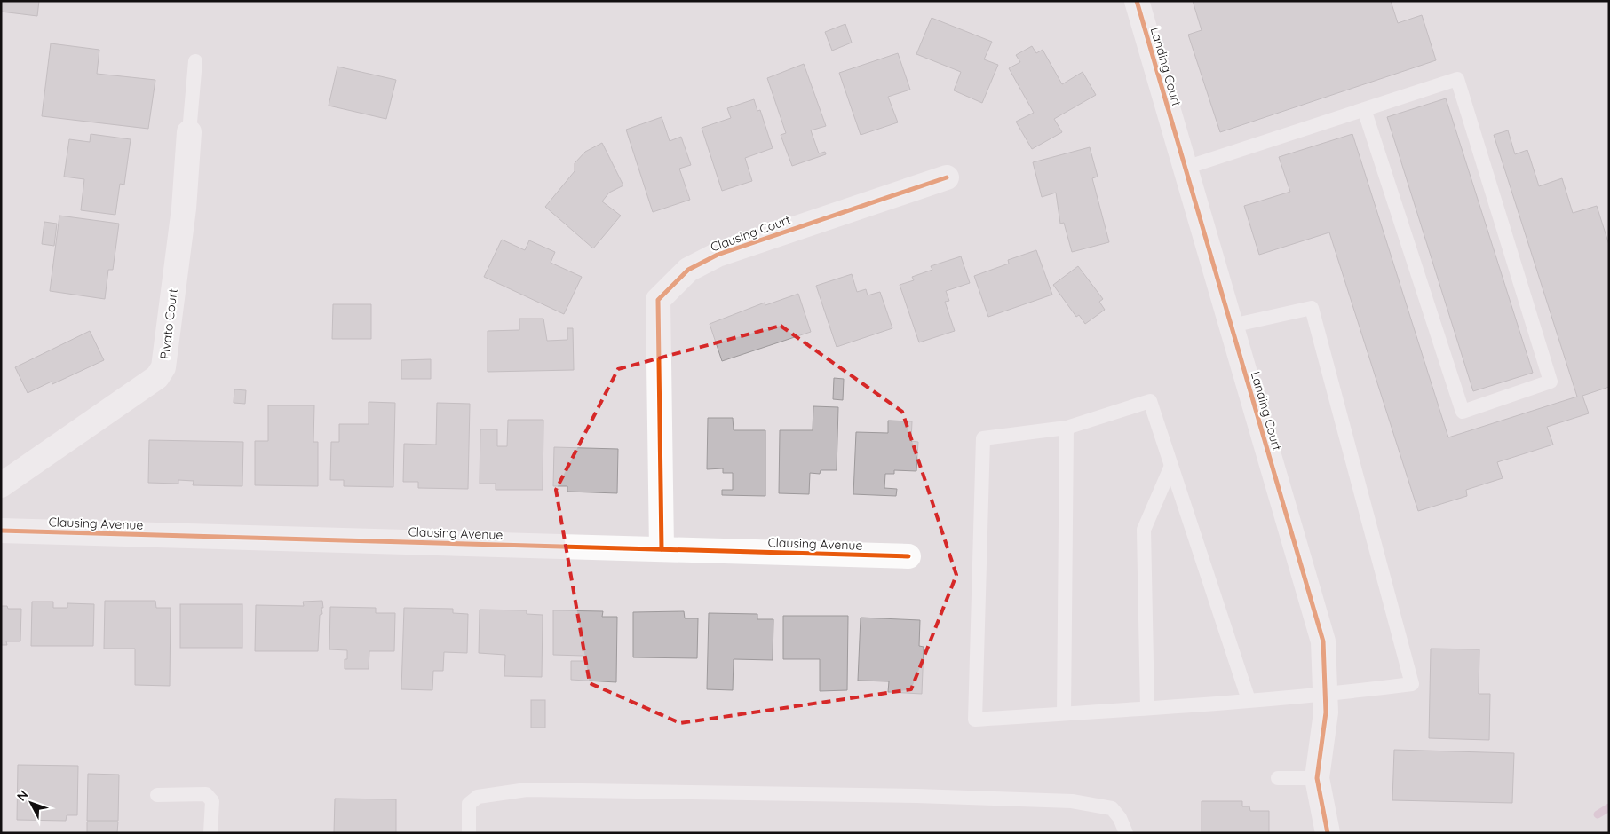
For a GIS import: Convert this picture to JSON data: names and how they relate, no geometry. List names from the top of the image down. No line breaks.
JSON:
{"streets":{"street":["Landing Court","Clausing Court","Pivato Court","Clausing Avenue"]},"crossings":[["Clausing Court","Clausing Avenue"]],"north":"top left"}
